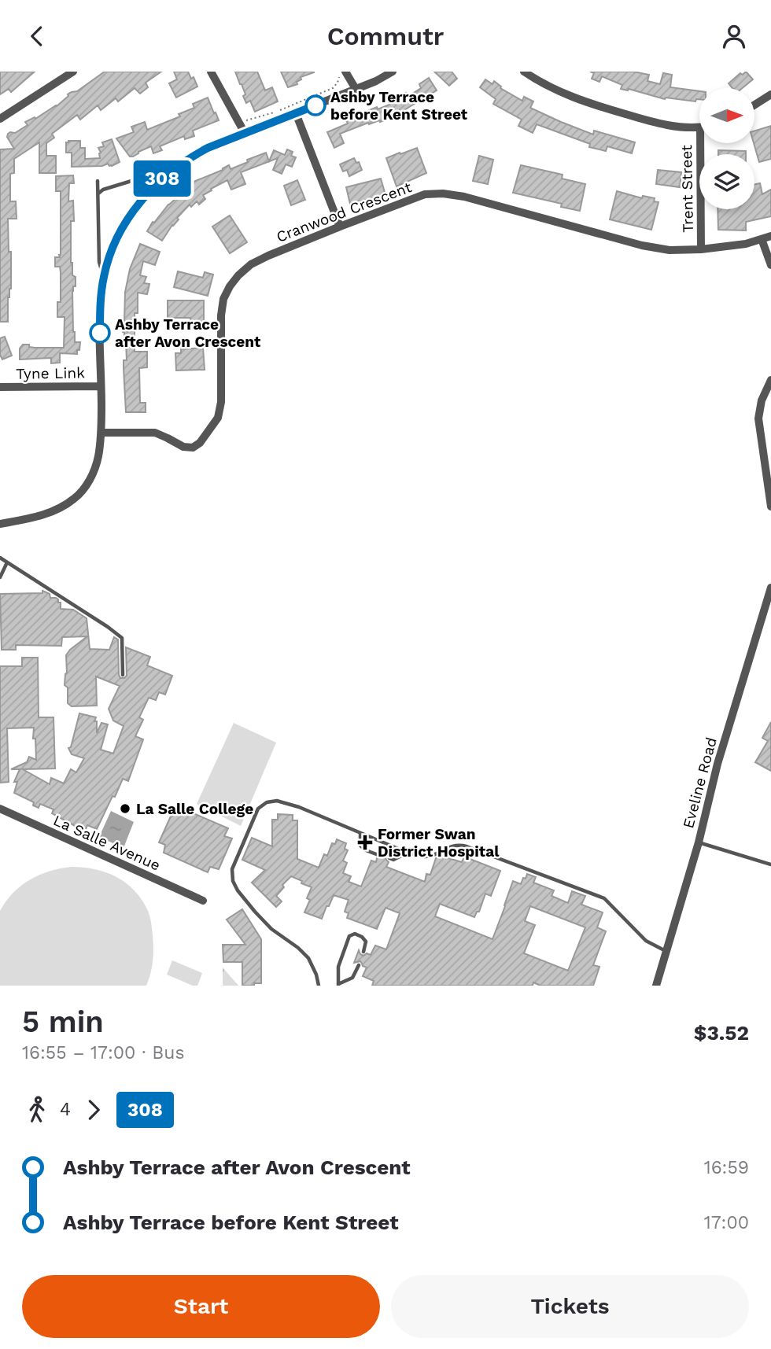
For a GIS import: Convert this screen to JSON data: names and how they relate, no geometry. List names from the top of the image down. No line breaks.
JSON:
{"streets":{"street":["Trent Street","Cranwood Crescent","Tyne Link","Eveline Road","La Salle Avenue"]},"crossings":[["Trent Street","Cranwood Crescent"]],"places":{"other":["Ashby Terrace before Kent Street","Ashby Terrace after Avon Crescent","La Salle College"],"health":["Former Swan District Hospital"]},"lines":["bus line 308"],"north":"right","page":{"header":"Commutr","on_map":"308","heading":["5 min","16:55 – 17:00 · Bus","$3.52"],"legs":["4","308"],"list":[{"name":"Ashby Terrace after Avon Crescent","value":"16:59"},{"name":"Ashby Terrace before Kent Street","value":"17:00"}],"buttons":["Start","Tickets"]}}
